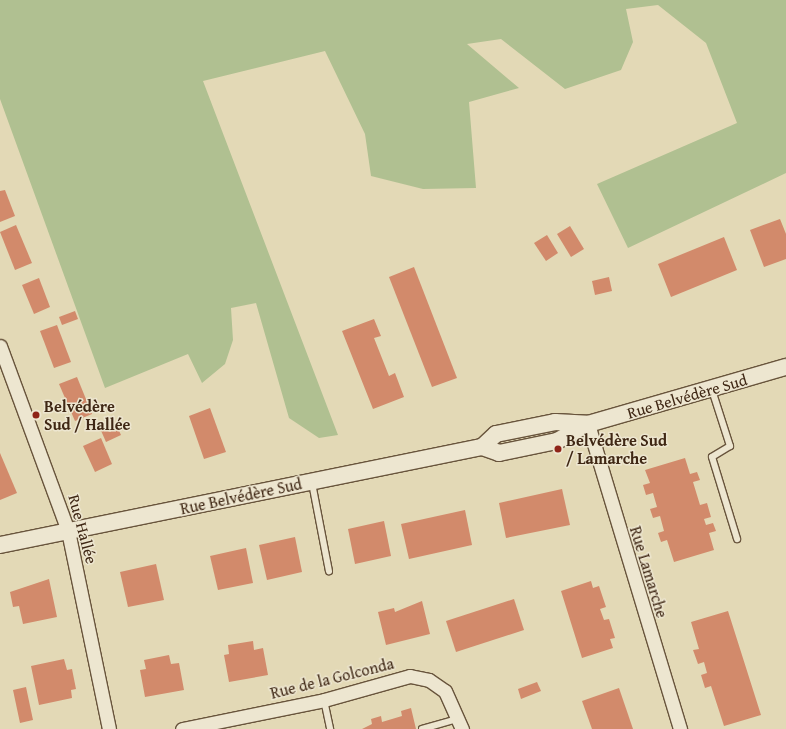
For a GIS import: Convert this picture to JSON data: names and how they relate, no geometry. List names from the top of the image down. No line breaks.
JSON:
{"streets":{"street":["Rue Belvédère Sud","Rue Hallée","Rue Lamarche","Rue de la Golconda"]},"crossings":[["Rue Belvédère Sud","Rue Hallée"],["Rue Belvédère Sud","Rue Lamarche"]],"places":["Belvédère Sud / Hallée","Belvédère Sud / Lamarche"]}
